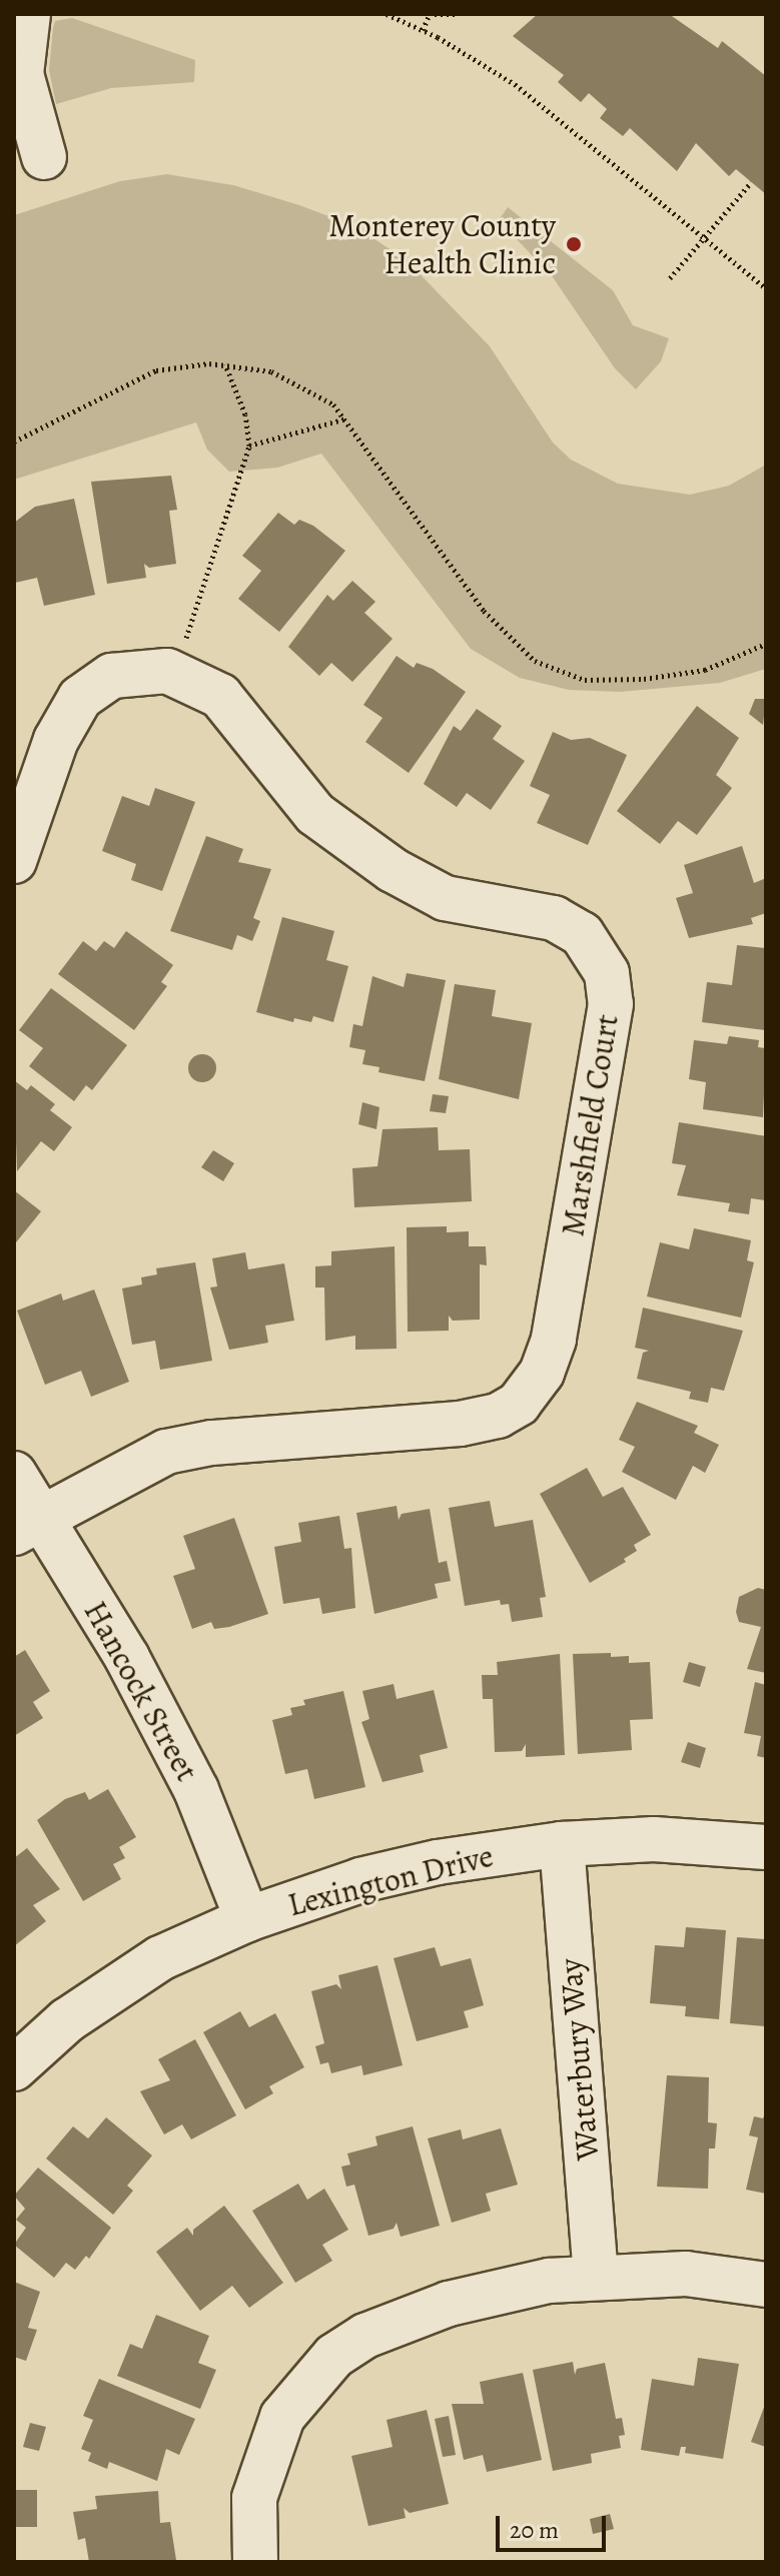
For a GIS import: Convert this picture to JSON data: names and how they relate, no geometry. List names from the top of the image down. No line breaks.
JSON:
{"streets":{"street":["Marshfield Court","Hancock Street","Lexington Drive","Waterbury Way"]},"crossings":[["Marshfield Court","Hancock Street"],["Hancock Street","Lexington Drive"],["Lexington Drive","Waterbury Way"]],"places":["Monterey County Health Clinic"],"scale_bar":"20 m"}
